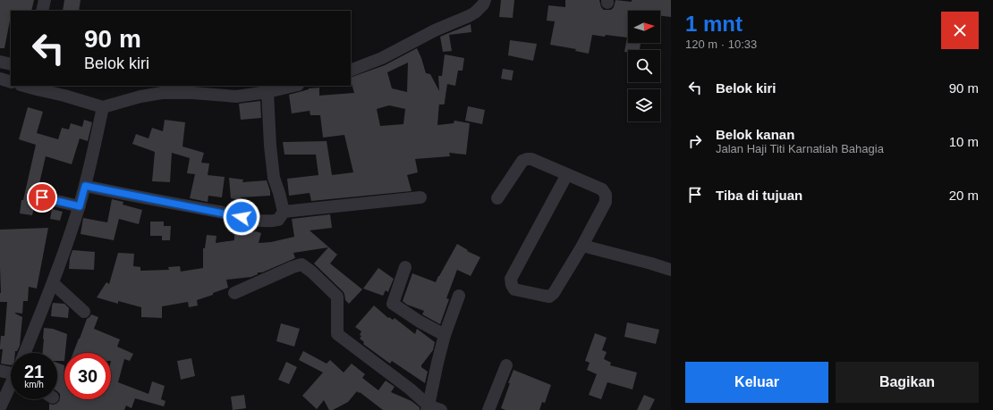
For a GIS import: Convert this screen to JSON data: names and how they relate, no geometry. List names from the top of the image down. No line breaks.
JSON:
{"north":"right","page":{"heading":["1 mnt","120 m · 10:33"],"turn":["90 m","Belok kiri"],"list":[{"name":"Belok kiri","value":"90 m"},{"name":"Belok kanan","note":"Jalan Haji Titi Karnatiah Bahagia","value":"10 m"},{"name":"Tiba di tujuan","value":"20 m"}],"speed":"21 km/h","limit":"30","buttons":["Keluar","Bagikan"]}}
